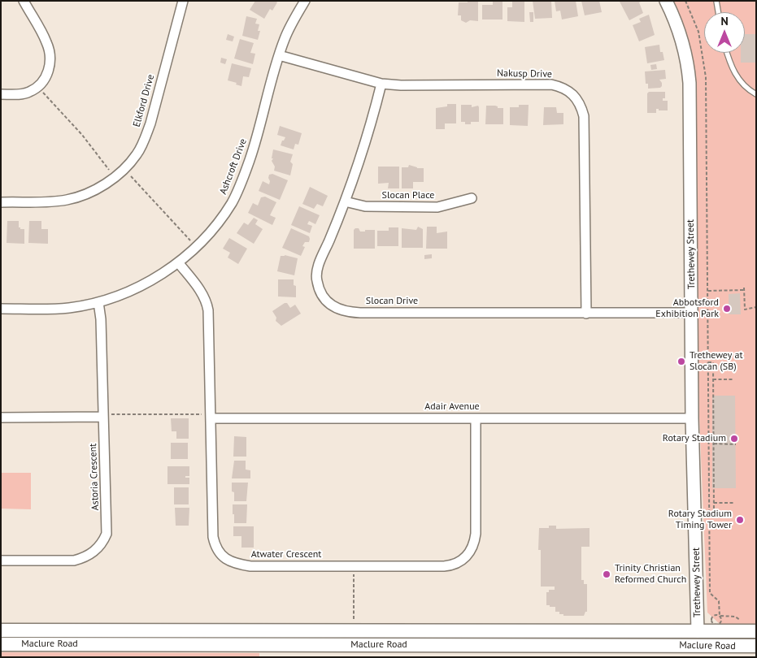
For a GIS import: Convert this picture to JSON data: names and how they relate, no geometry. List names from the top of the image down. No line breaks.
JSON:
{"streets":{"main road":["Trethewey Street","Maclure Road"],"street":["Nakusp Drive","Elkford Drive","Ashcroft Drive","Slocan Place","Slocan Drive","Adair Avenue","Astoria Crescent","Atwater Crescent"]},"crossings":[["Nakusp Drive","Ashcroft Drive"],["Nakusp Drive","Slocan Drive"],["Ashcroft Drive","Astoria Crescent"],["Ashcroft Drive","Atwater Crescent"],["Slocan Place","Slocan Drive"],["Trethewey Street","Slocan Drive"],["Trethewey Street","Adair Avenue"],["Trethewey Street","Maclure Road"],["Adair Avenue","Atwater Crescent"]],"places":["Abbotsford Exhibition Park","Trethewey at Slocan (SB)","Rotary Stadium","Rotary Stadium Timing Tower","Trinity Christian Reformed Church"],"north":"top"}
